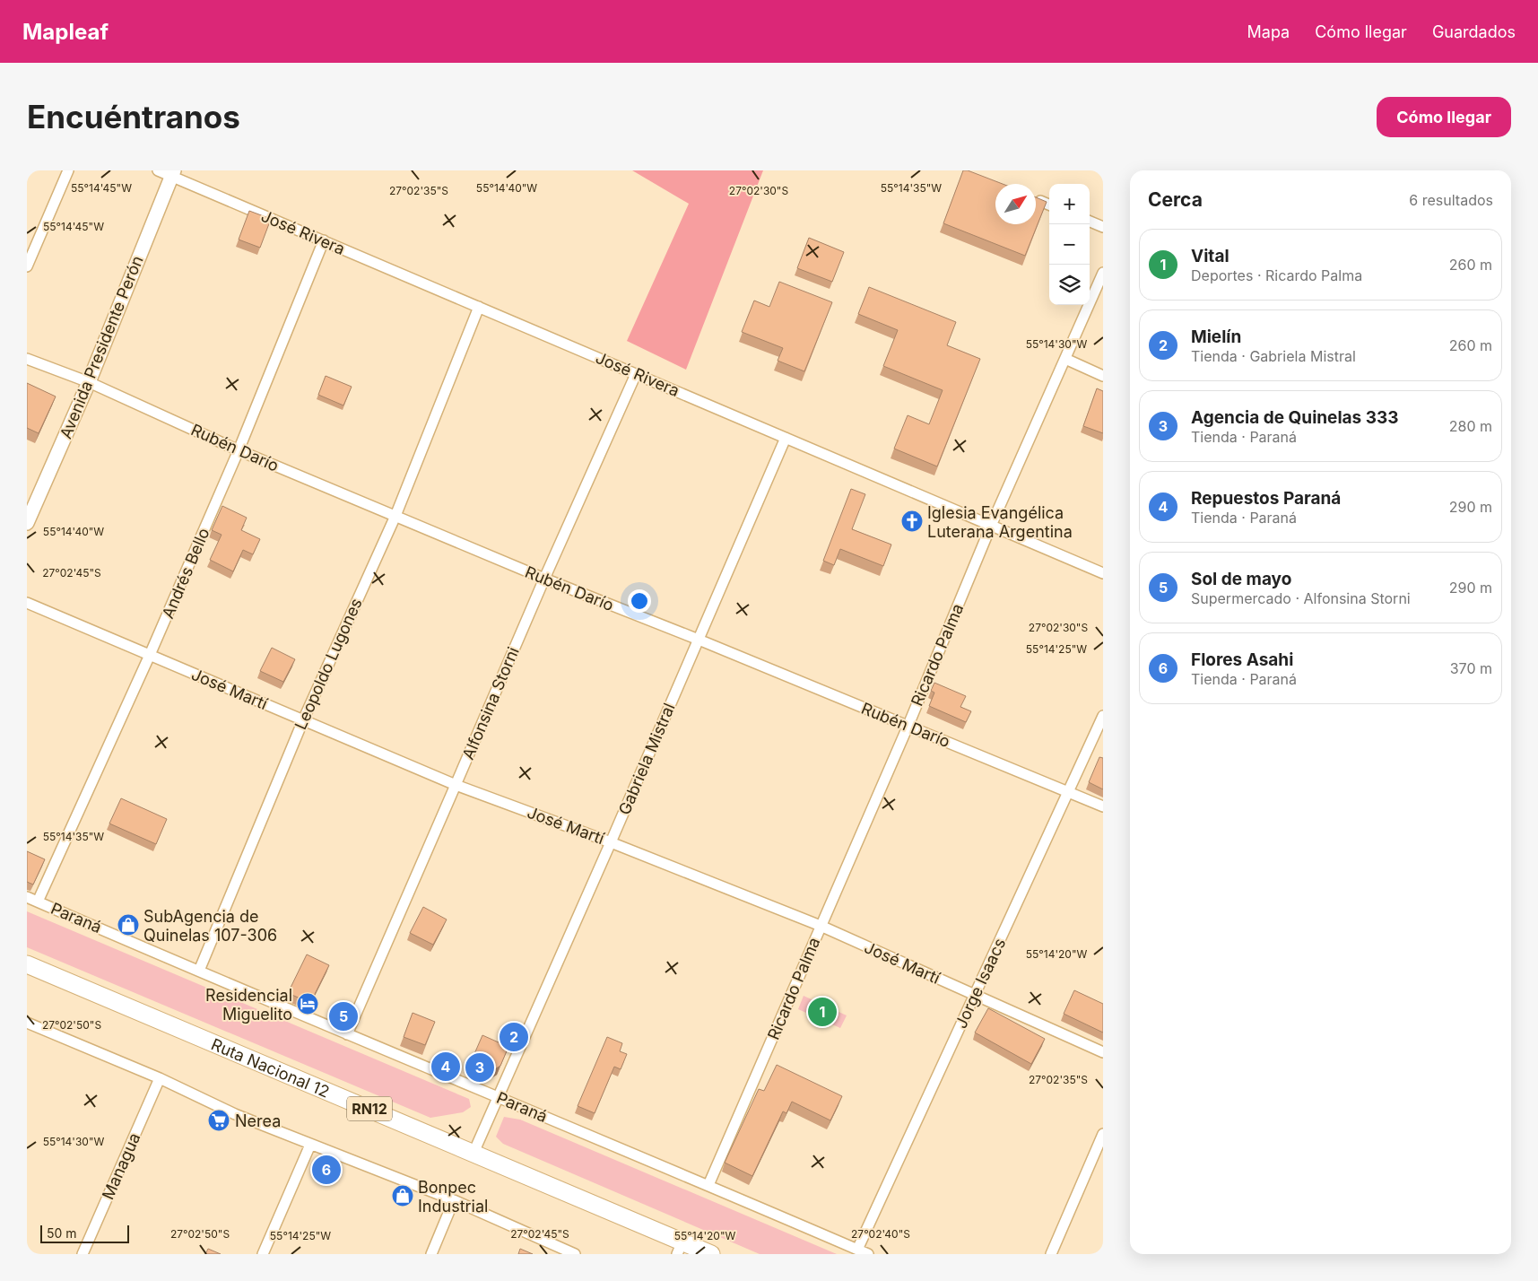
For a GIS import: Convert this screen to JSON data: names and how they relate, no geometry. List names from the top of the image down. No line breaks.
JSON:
{"streets":{"highway":["Ruta Nacional 12","RN12"],"main road":["Avenida Presidente Perón"],"street":["José Rivera","Rubén Darío","Andrés Bello","Ricardo Palma","Leopoldo Lugones","José Martí","Alfonsina Storni","Gabriela Mistral","Paraná","Jorge Isaacs","Managua"]},"crossings":[["José Rivera","Avenida Presidente Perón"],["José Rivera","Andrés Bello"],["José Rivera","Ricardo Palma"],["José Rivera","Leopoldo Lugones"],["José Rivera","Alfonsina Storni"],["José Rivera","Gabriela Mistral"],["Avenida Presidente Perón","Rubén Darío"],["Rubén Darío","Andrés Bello"],["Rubén Darío","Ricardo Palma"],["Rubén Darío","Leopoldo Lugones"],["Rubén Darío","Alfonsina Storni"],["Rubén Darío","Gabriela Mistral"],["Rubén Darío","Jorge Isaacs"],["Andrés Bello","José Martí"],["Andrés Bello","Paraná"],["Ricardo Palma","José Martí"],["Ricardo Palma","Paraná"],["Leopoldo Lugones","José Martí"],["Leopoldo Lugones","Paraná"],["José Martí","Alfonsina Storni"],["José Martí","Gabriela Mistral"],["José Martí","Jorge Isaacs"],["Alfonsina Storni","Paraná"],["Gabriela Mistral","Paraná"],["Gabriela Mistral","Ruta Nacional 12"],["Paraná","Jorge Isaacs"]],"places":{"church":["Iglesia Evangélica Luterana Argentina"],"shop":["SubAgencia de Quinelas 107-306","Bonpec Industrial"],"hotel":["Residencial Miguelito"],"supermarket":["Nerea"]},"scale_bar":"50 m","north":"top right","page":{"header":"Mapleaf","nav":["Mapa","Cómo llegar","Guardados"],"buttons":"Cómo llegar","title":"Encuéntranos","heading":["Cerca","6 resultados"],"map_buttons":["+","−"],"list":[{"mark":"1","name":"Vital","note":"Deportes · Ricardo Palma","value":"260 m"},{"mark":"2","name":"Mielín","note":"Tienda · Gabriela Mistral","value":"260 m"},{"mark":"3","name":"Agencia de Quinelas 333","note":"Tienda · Paraná","value":"280 m"},{"mark":"4","name":"Repuestos Paraná","note":"Tienda · Paraná","value":"290 m"},{"mark":"5","name":"Sol de mayo","note":"Supermercado · Alfonsina Storni","value":"290 m"},{"mark":"6","name":"Flores Asahi","note":"Tienda · Paraná","value":"370 m"}],"pins":["1","5","2","4","3","6"],"scale":"50 m"},"coordinates":["55°14'45\"W","55°14'40\"W","55°14'35\"W","27°02'35\"S","27°02'30\"S","55°14'30\"W","27°02'45\"S","55°14'25\"W","55°14'20\"W","27°02'50\"S","27°02'40\"S"]}
